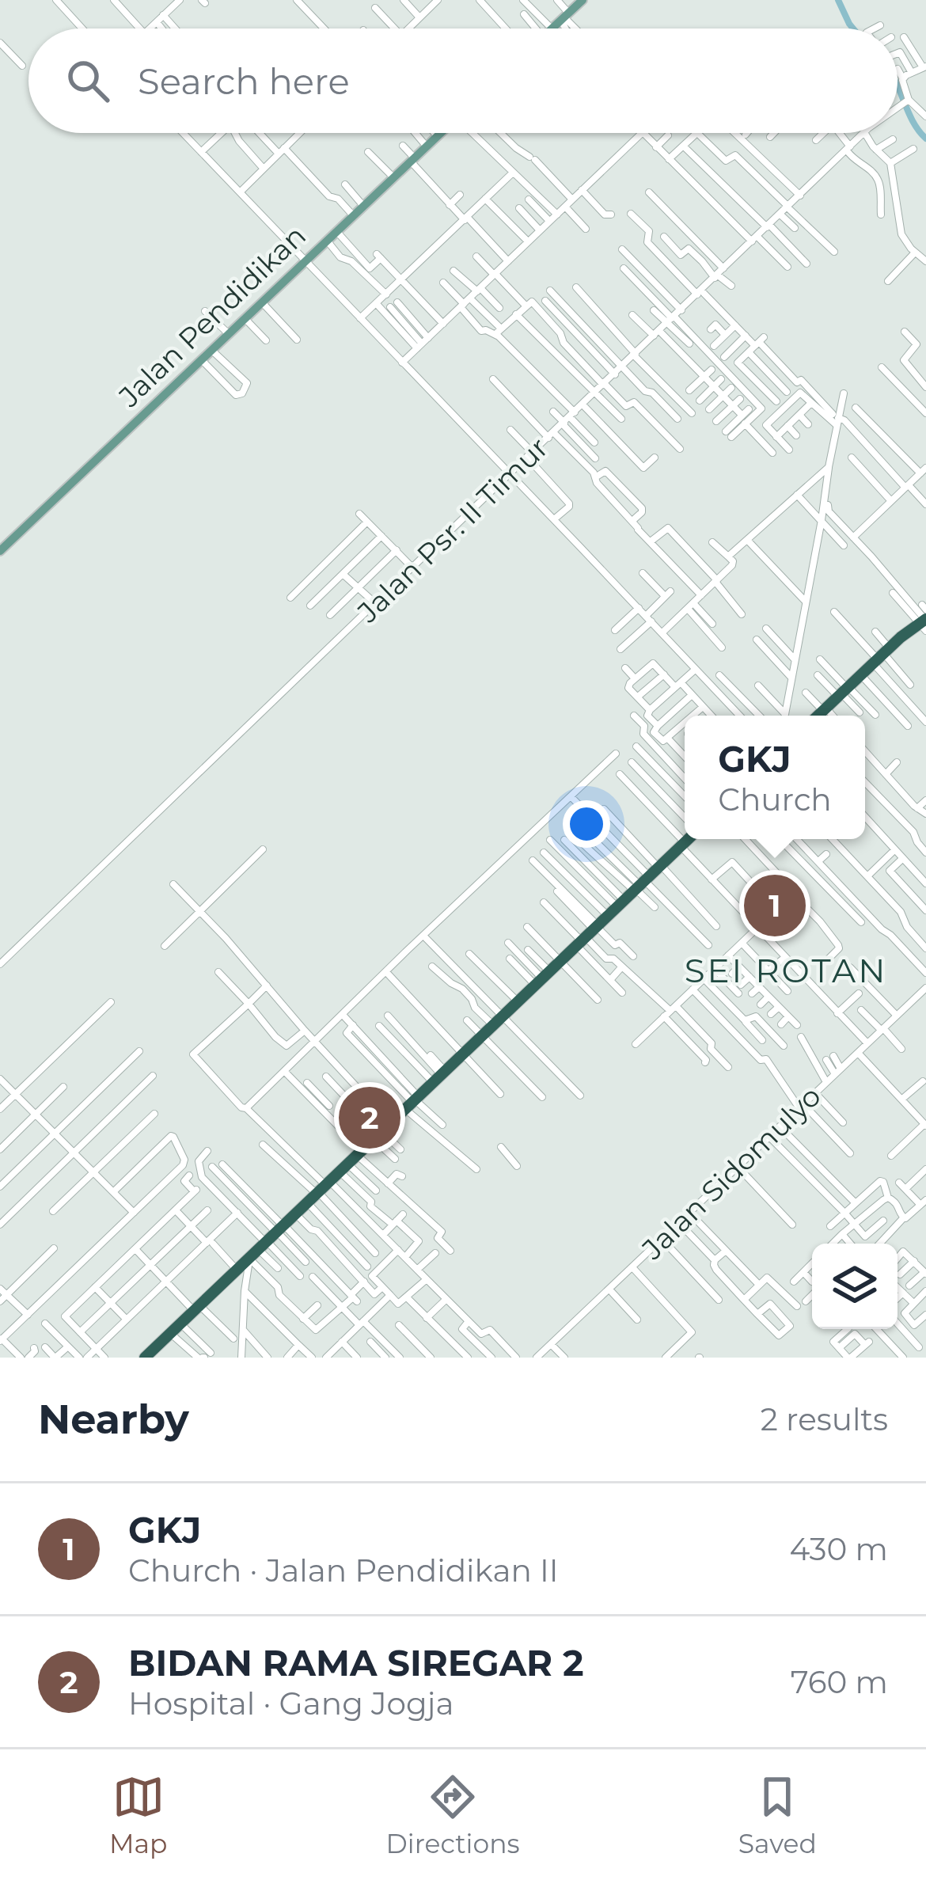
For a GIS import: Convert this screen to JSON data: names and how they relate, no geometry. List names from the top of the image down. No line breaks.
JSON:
{"streets":{"main road":["Jalan Pendidikan"],"street":["Jalan Psr. II Timur","Jalan Sidomulyo"]},"districts":["SEI ROTAN"],"page":{"search":"Search here","popup":["GKJ","Church"],"pins":["1","2"],"heading":["Nearby","2 results"],"list":[{"mark":"1","name":"GKJ","note":"Church · Jalan Pendidikan II","value":"430 m"},{"mark":"2","name":"BIDAN RAMA SIREGAR 2","note":"Hospital · Gang Jogja","value":"760 m"}],"nav":["Map","Directions","Saved"]}}
